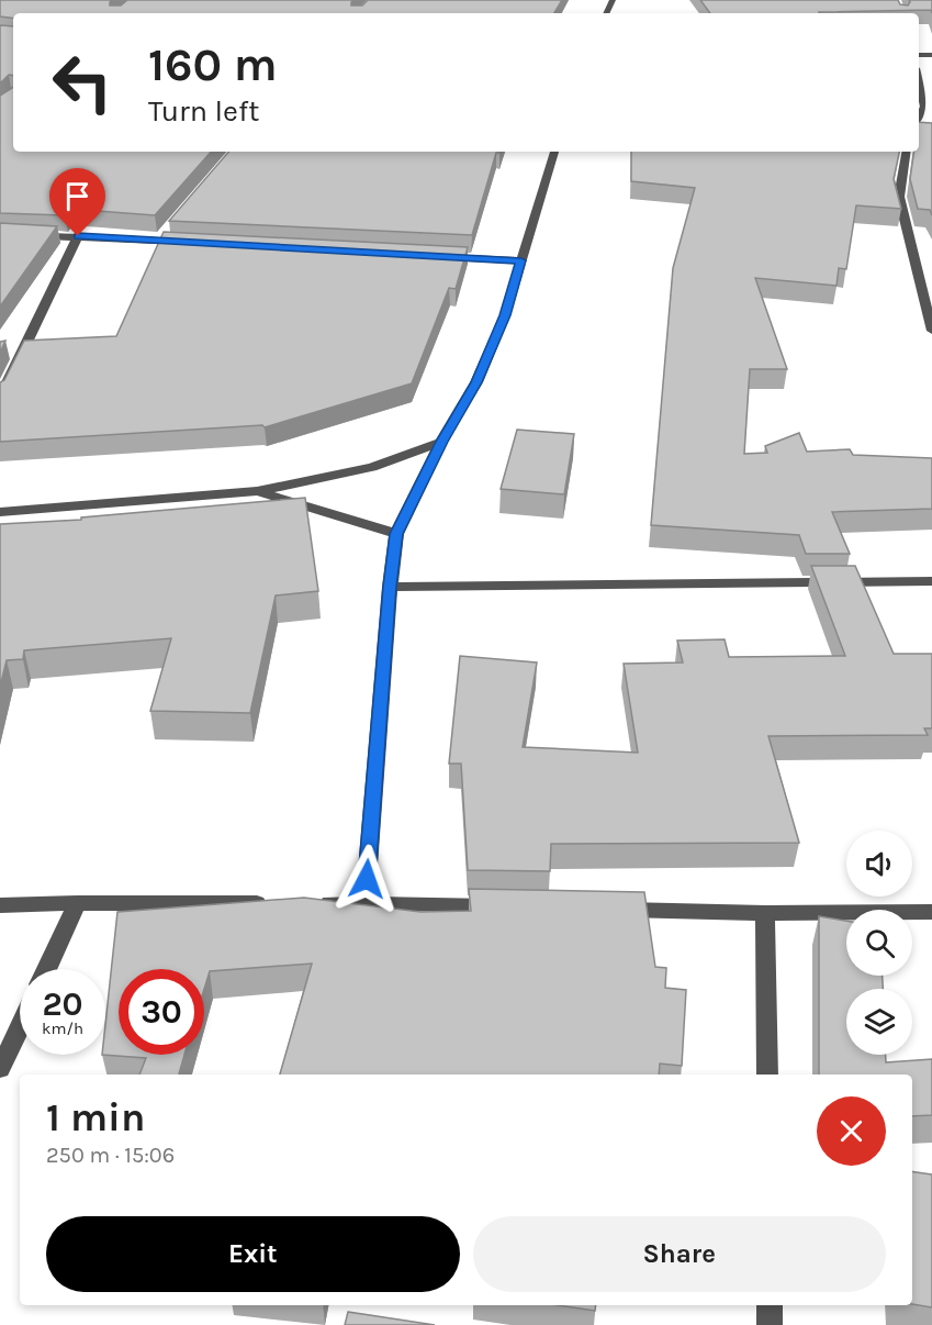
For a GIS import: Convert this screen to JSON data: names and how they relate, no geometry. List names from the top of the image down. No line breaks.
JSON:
{"page":{"turn":["160 m","Turn left"],"speed":"20 km/h","limit":"30","heading":["1 min","250 m · 15:06"],"buttons":["Exit","Share"]}}
